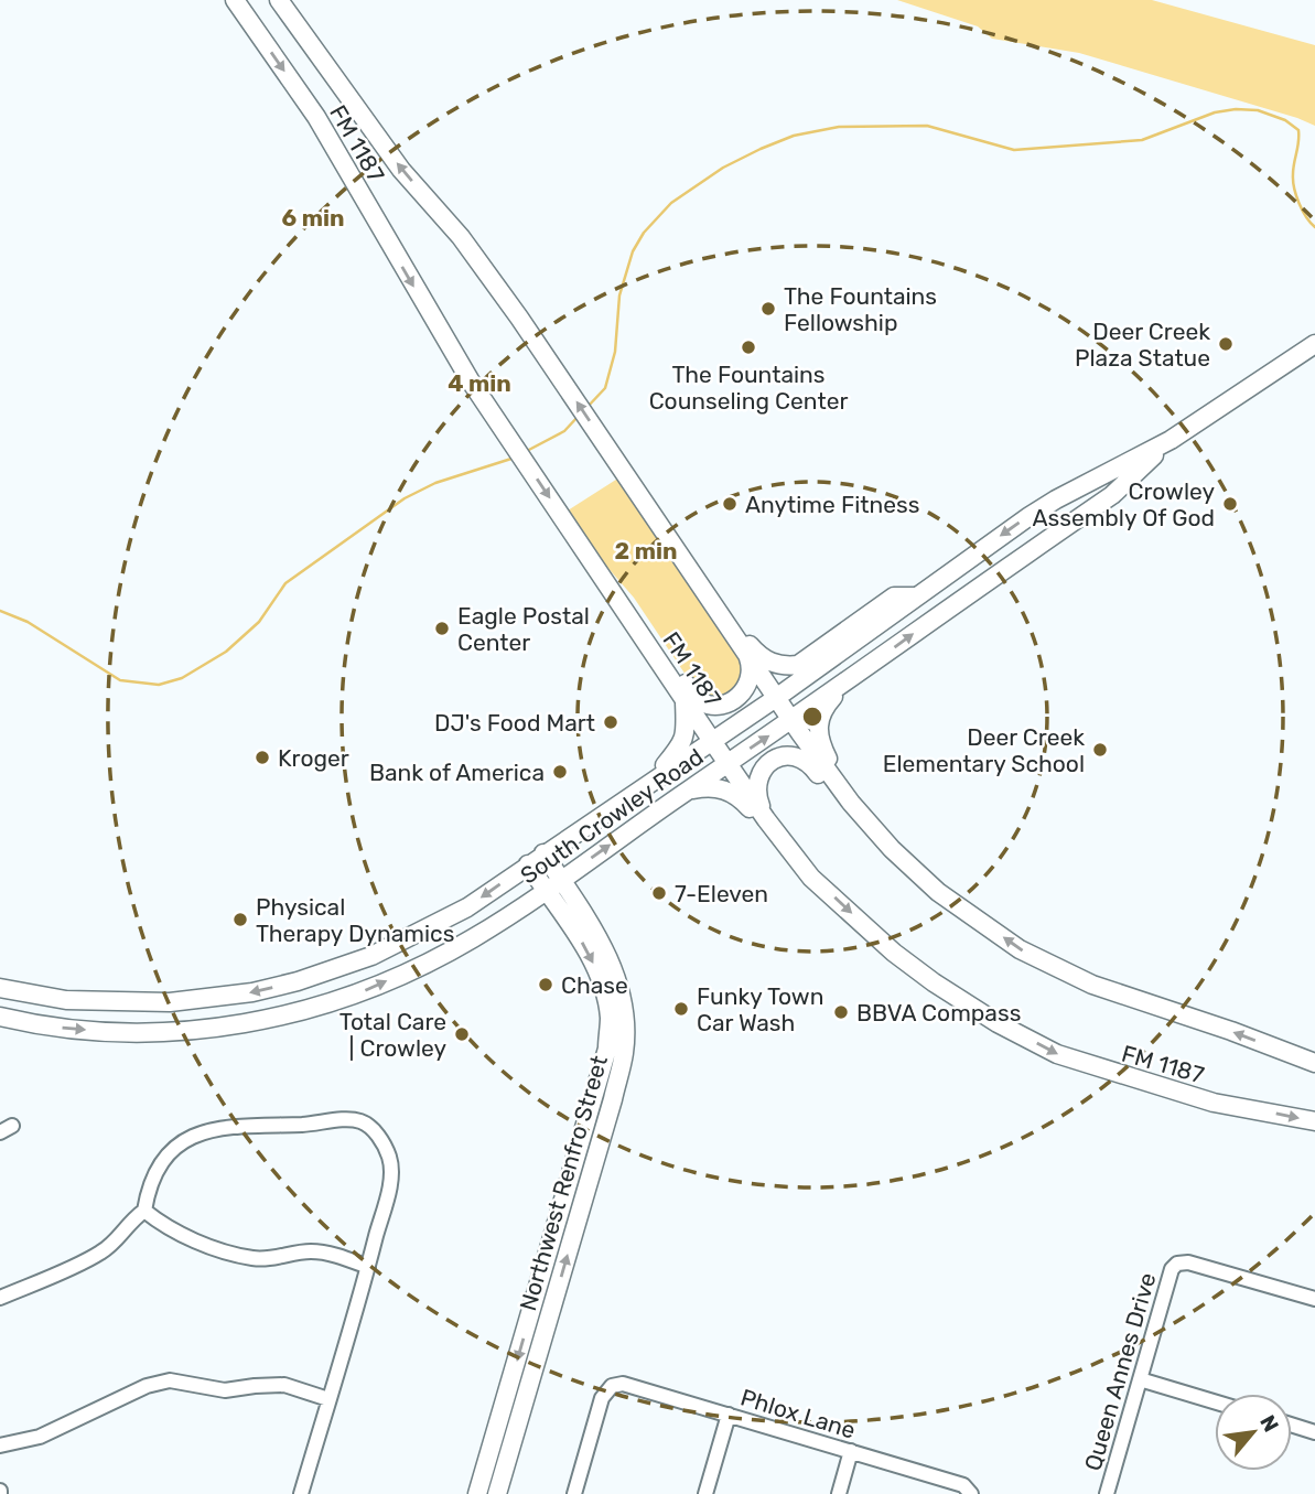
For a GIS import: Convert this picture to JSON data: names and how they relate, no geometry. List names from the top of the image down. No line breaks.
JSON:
{"streets":{"main road":["FM 1187","South Crowley Road","Northwest Renfro Street"],"street":["Queen Annes Drive","Phlox Lane"]},"crossings":[["FM 1187","South Crowley Road"],["South Crowley Road","Northwest Renfro Street"]],"places":["The Fountains Fellowship","Deer Creek Plaza Statue","The Fountains Counseling Center","Anytime Fitness","Crowley Assembly Of God","Eagle Postal Center","DJ's Food Mart","Deer Creek Elementary School","Kroger","Bank of America","7-Eleven","Physical Therapy Dynamics","Chase","Funky Town Car Wash","BBVA Compass","Total Care | Crowley"],"north":"top right","rings":["6 min","4 min","2 min"]}
